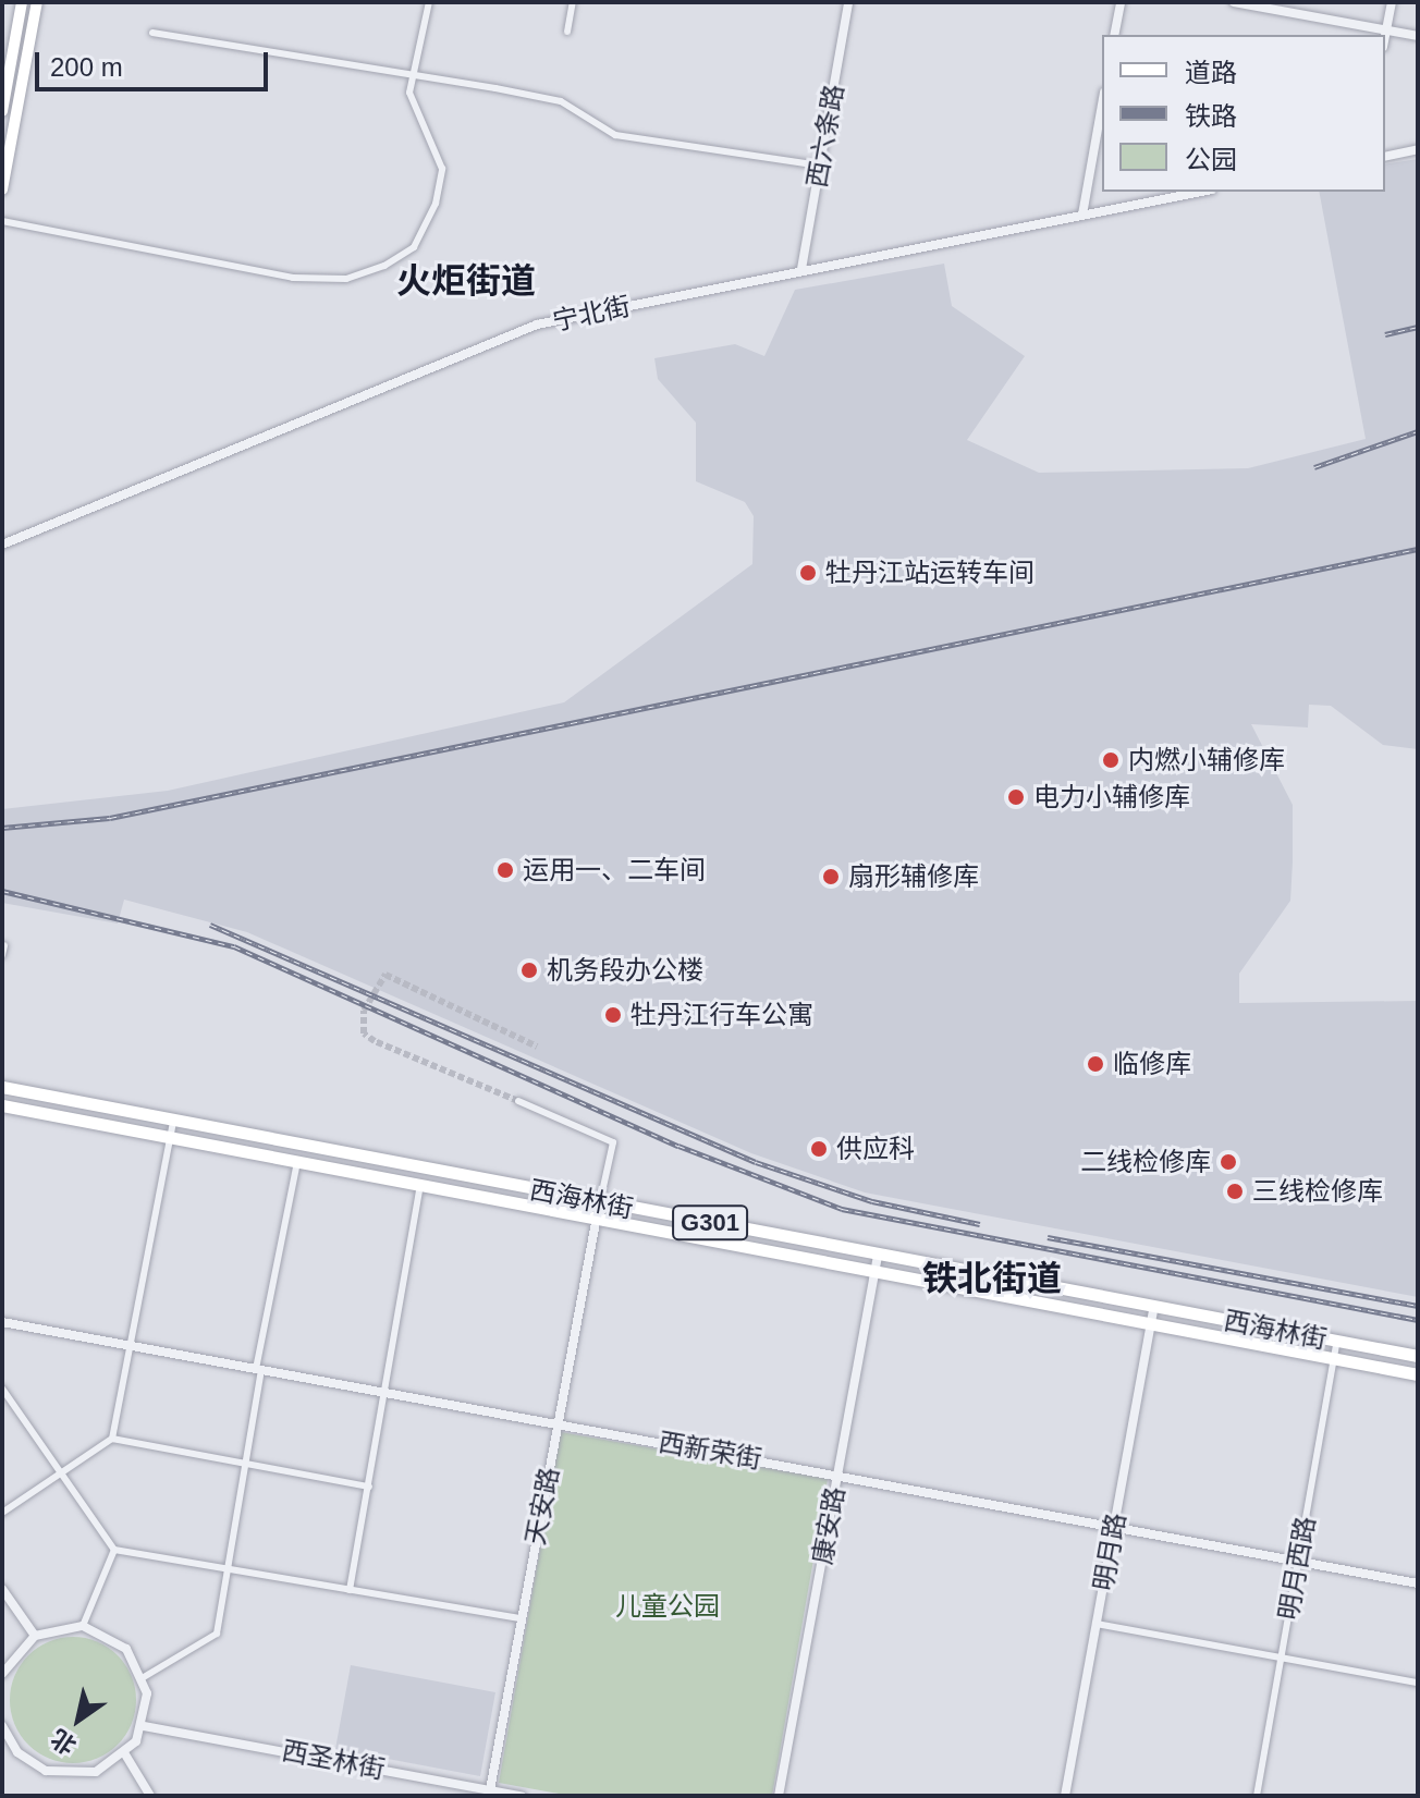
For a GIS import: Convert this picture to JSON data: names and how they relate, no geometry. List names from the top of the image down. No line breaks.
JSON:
{"streets":{"highway":["西海林街","G301"],"street":["西六条路","宁北街","西新荣街","天安路","康安路","明月路","明月西路","西圣林街"]},"crossings":[["西六条路","宁北街"],["西海林街","天安路"],["西海林街","康安路"],["西海林街","明月路"],["西海林街","明月西路"],["西新荣街","天安路"],["西新荣街","康安路"],["西新荣街","明月路"],["西新荣街","明月西路"],["天安路","西圣林街"]],"districts":["火炬街道","铁北街道"],"parks":["儿童公园"],"places":["牡丹江站运转车间","内燃小辅修库","电力小辅修库","运用一、二车间","扇形辅修库","机务段办公楼","牡丹江行车公寓","临修库","供应科","二线检修库","三线检修库"],"legend":["道路","铁路","公园"],"scale_bar":"200 m","north":"bottom left"}
